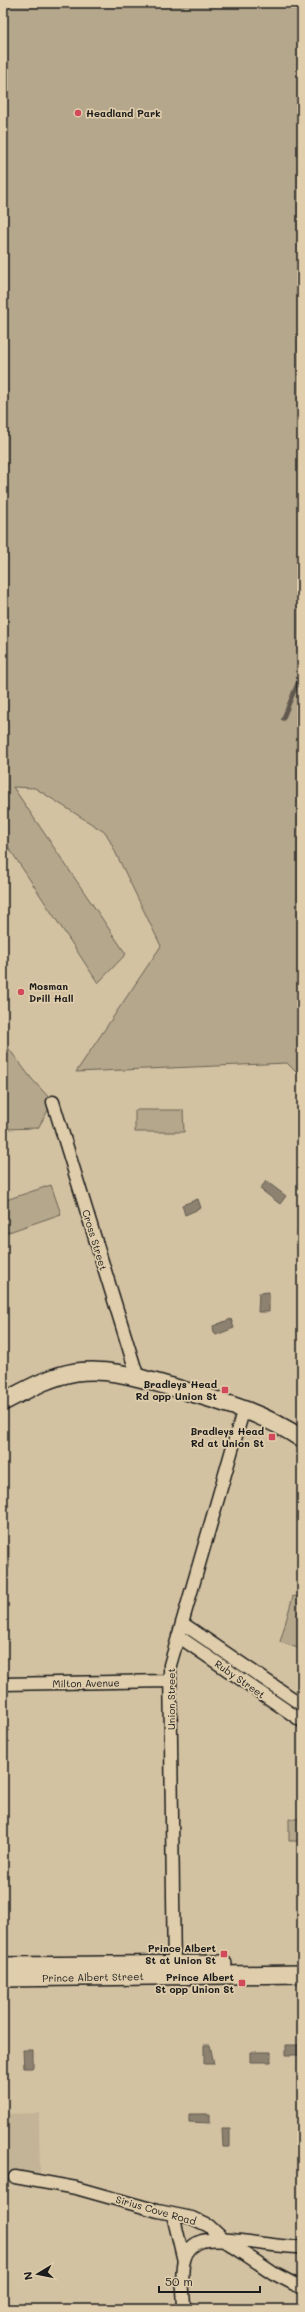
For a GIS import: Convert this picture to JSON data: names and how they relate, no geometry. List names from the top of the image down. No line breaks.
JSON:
{"streets":{"street":["Cross Street","Ruby Street","Milton Avenue","Union Street","Prince Albert Street","Sirius Cove Road"]},"crossings":[["Ruby Street","Union Street"],["Milton Avenue","Union Street"],["Union Street","Prince Albert Street"]],"places":{"other":["Headland Park","Mosman Drill Hall"],"transit":["Bradleys Head Rd opp Union St","Bradleys Head Rd at Union St","Prince Albert St at Union St","Prince Albert St opp Union St"]},"scale_bar":"50 m","north":"left"}
